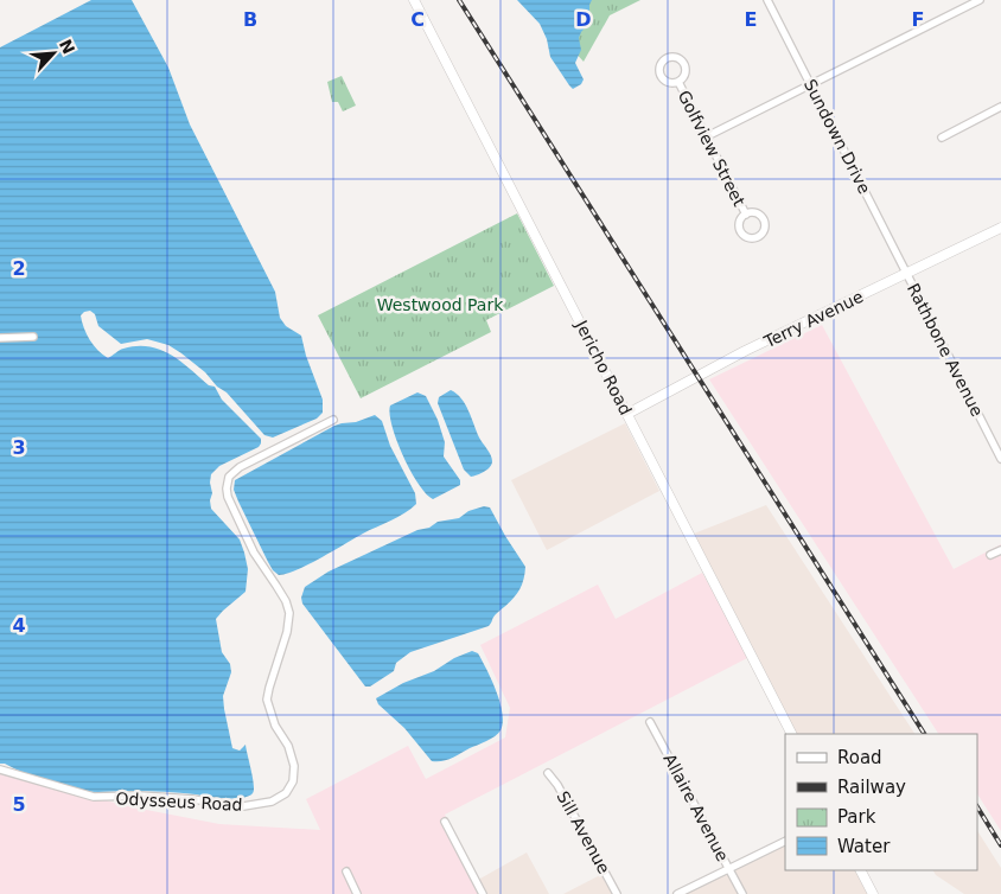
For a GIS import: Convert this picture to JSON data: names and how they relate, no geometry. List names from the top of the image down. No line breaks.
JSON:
{"streets":{"main road":["Terry Avenue","Jericho Road"],"street":["Sundown Drive","Golfview Street","Rathbone Avenue","Odysseus Road","Allaire Avenue","Sill Avenue"]},"crossings":[["Sundown Drive","Terry Avenue"],["Sundown Drive","Rathbone Avenue"],["Terry Avenue","Rathbone Avenue"],["Terry Avenue","Jericho Road"]],"parks":["Westwood Park"],"legend":["Road","Railway","Park","Water"],"north":"top right","grid":{"columns":["B","C","D","E","F"],"rows":["2","3","4","5"]}}
